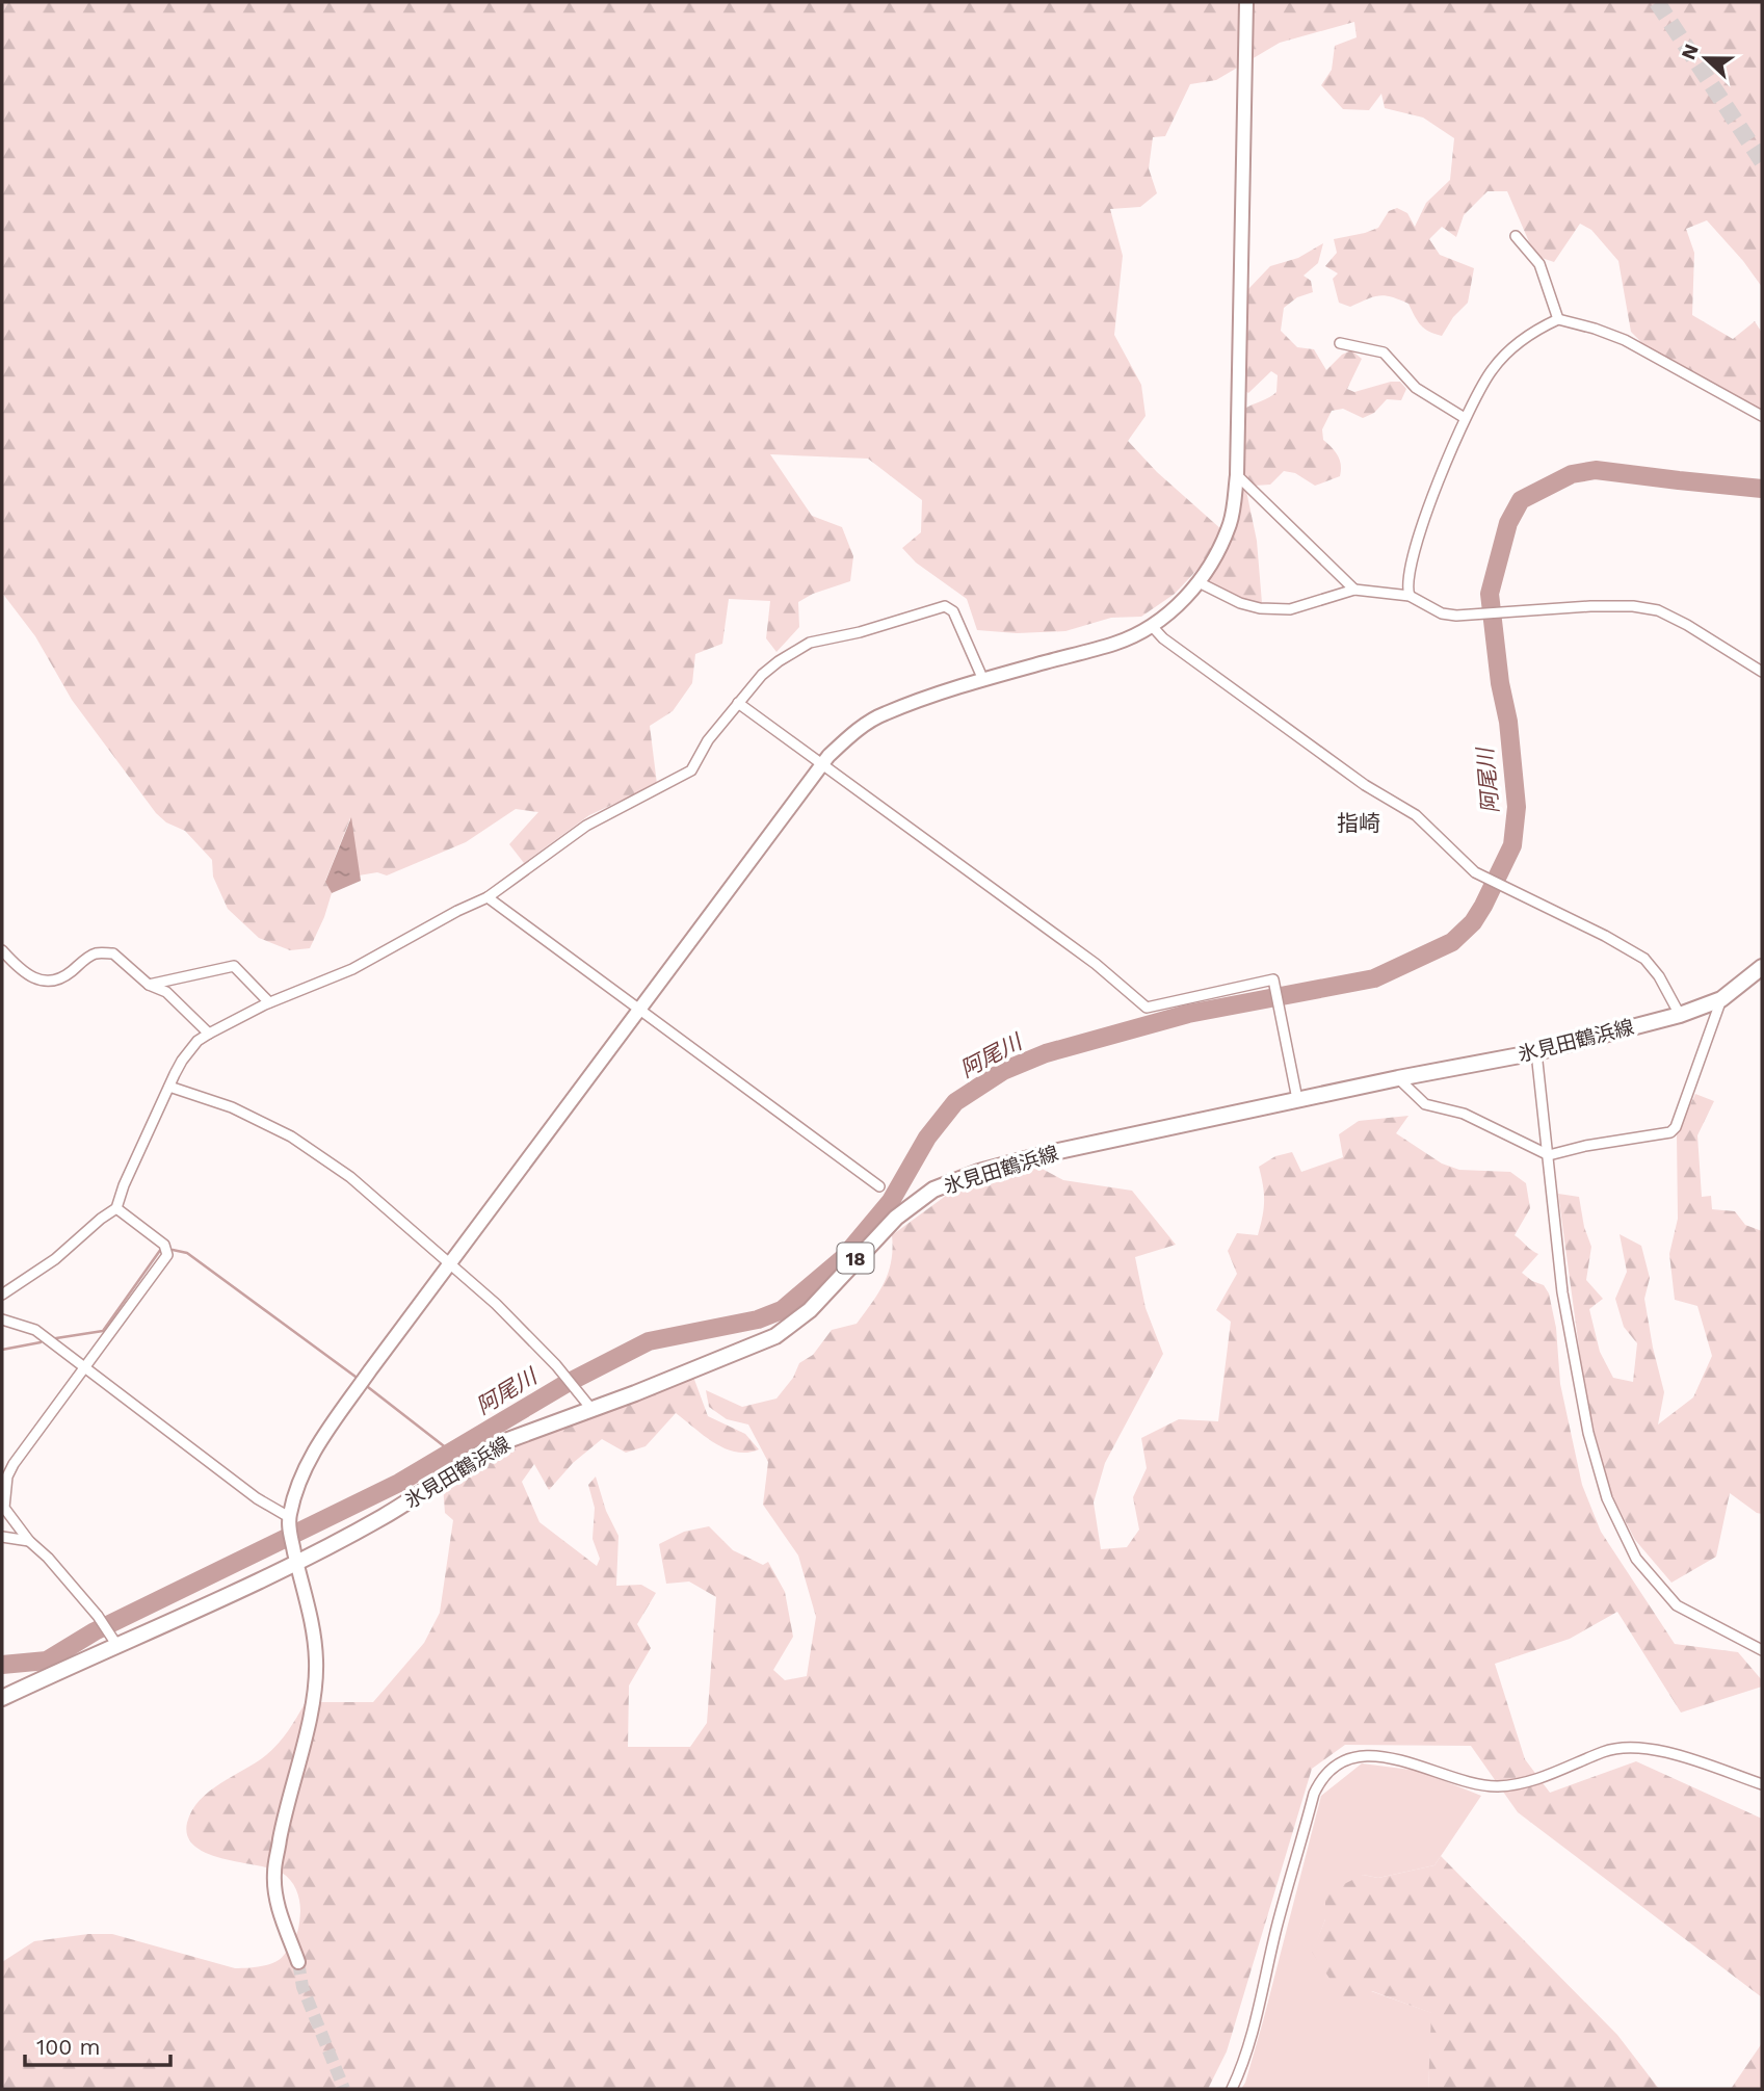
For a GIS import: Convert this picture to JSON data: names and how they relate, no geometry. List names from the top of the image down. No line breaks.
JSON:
{"streets":{"main road":["氷見田鶴浜線","18"]},"districts":["指崎"],"water":["阿尾川"],"scale_bar":"100 m","north":"left"}
